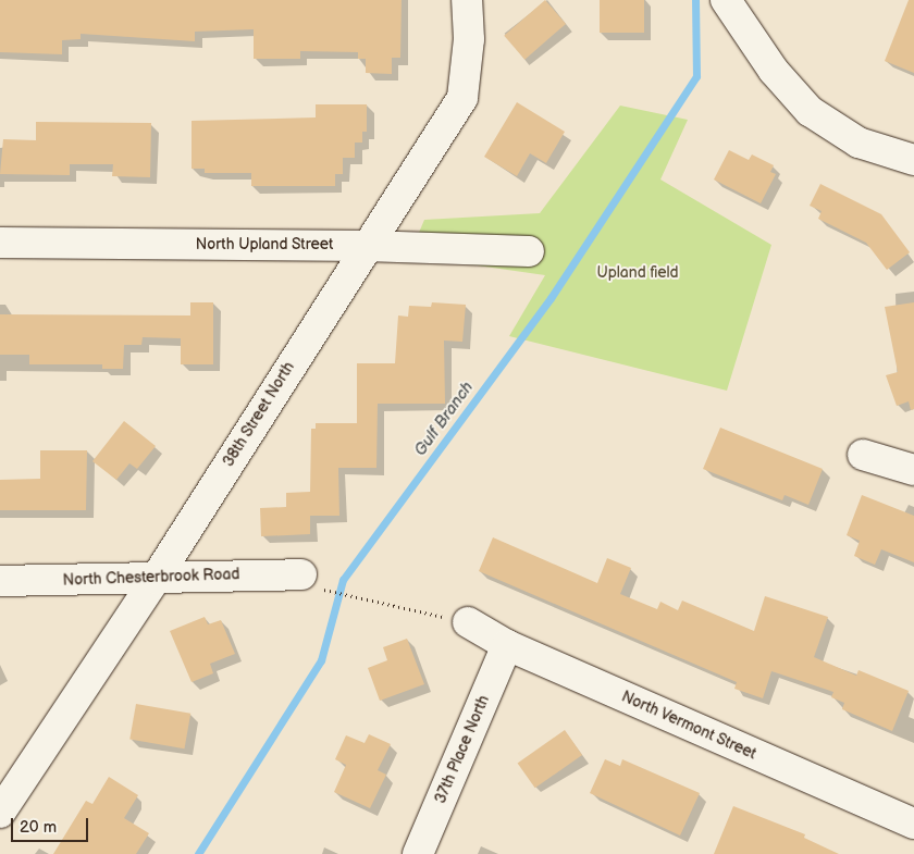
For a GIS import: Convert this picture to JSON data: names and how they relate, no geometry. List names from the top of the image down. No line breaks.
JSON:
{"streets":{"street":["North Upland Street","38th Street North","North Chesterbrook Road","North Vermont Street","37th Place North"]},"crossings":[["North Upland Street","38th Street North"],["38th Street North","North Chesterbrook Road"],["North Vermont Street","37th Place North"]],"water":["Gulf Branch"],"parks":["Upland field"],"scale_bar":"20 m"}
